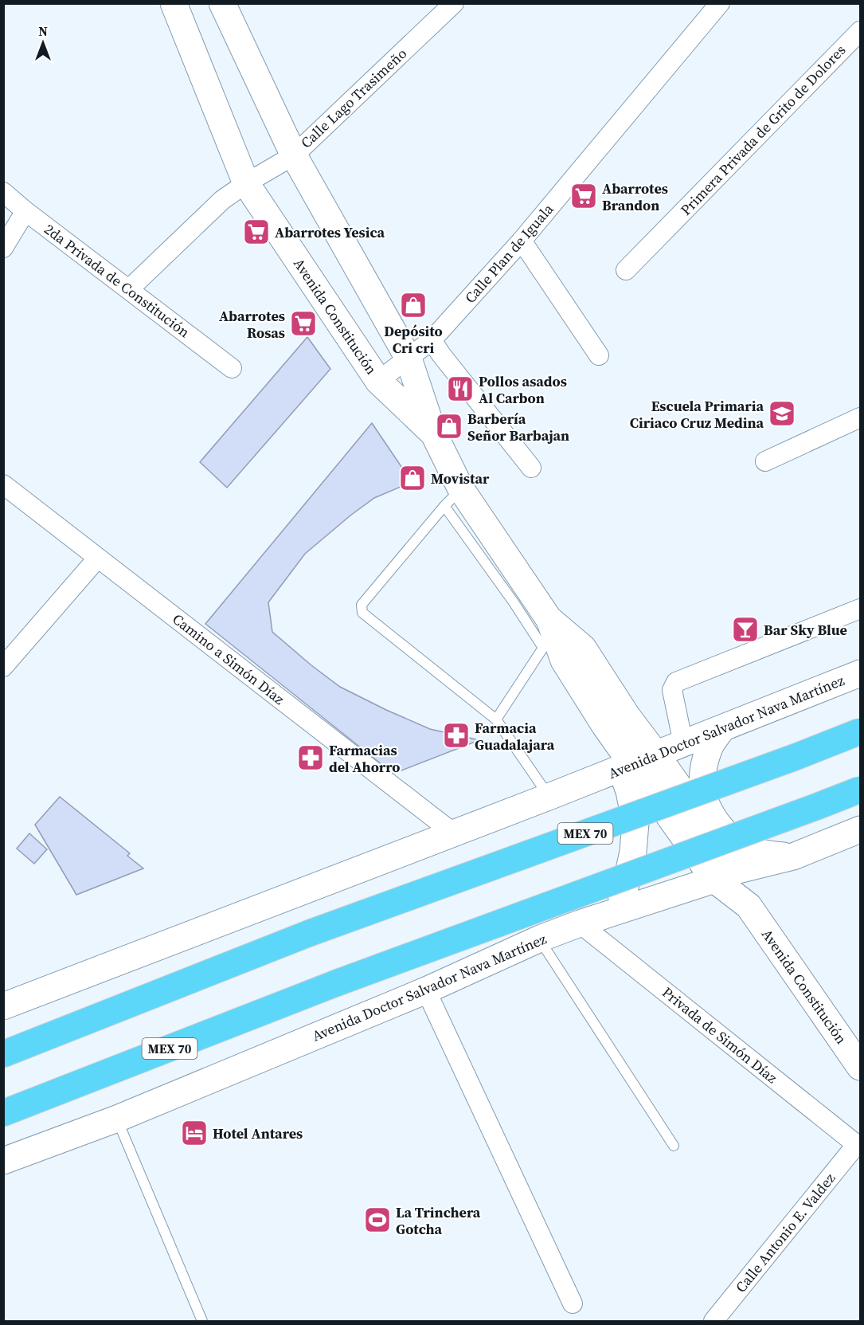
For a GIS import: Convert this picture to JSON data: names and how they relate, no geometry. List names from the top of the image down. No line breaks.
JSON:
{"streets":{"highway":["Avenida Doctor Salvador Nava Martínez","MEX 70"],"main road":["Avenida Constitución"],"street":["Calle Lago Trasimeño","Primera Privada de Grito de Dolores","Calle Plan de Iguala","2da Privada de Constitución","Camino a Simón Díaz","Privada de Simón Díaz","Calle Antonio E. Valdez"]},"crossings":[["Calle Lago Trasimeño","2da Privada de Constitución"],["Calle Lago Trasimeño","Avenida Constitución"],["Calle Plan de Iguala","Avenida Constitución"],["Avenida Constitución","Avenida Doctor Salvador Nava Martínez"],["Camino a Simón Díaz","Avenida Doctor Salvador Nava Martínez"],["Avenida Doctor Salvador Nava Martínez","Privada de Simón Díaz"],["Privada de Simón Díaz","Calle Antonio E. Valdez"]],"places":{"supermarket":["Abarrotes Brandon","Abarrotes Yesica","Abarrotes Rosas"],"shop":["Depósito Cri cri","Barbería Señor Barbajan","Movistar"],"restaurant":["Pollos asados Al Carbon"],"school or university":["Escuela Primaria Ciriaco Cruz Medina"],"bar":["Bar Sky Blue"],"pharmacy":["Farmacia Guadalajara","Farmacias del Ahorro"],"hotel":["Hotel Antares"],"sports":["La Trinchera Gotcha"]},"north":"top"}
